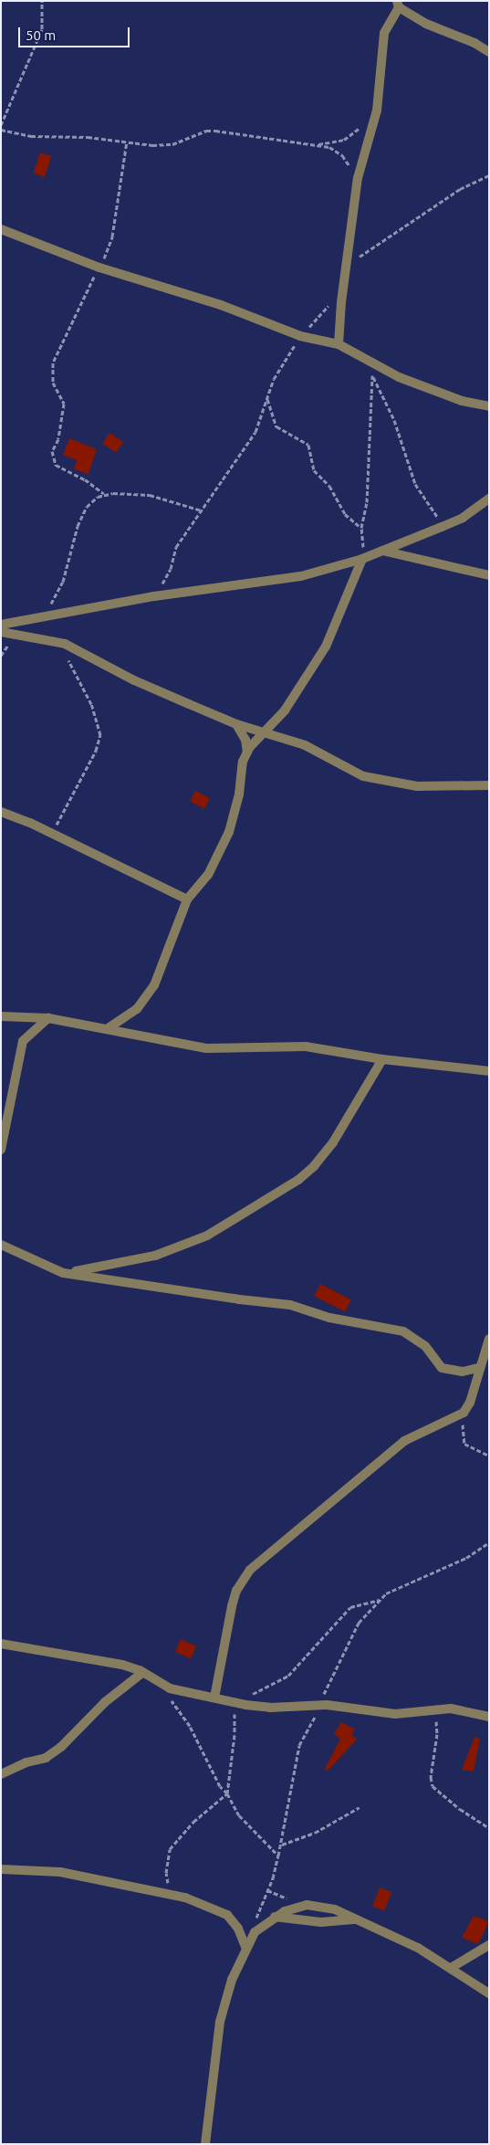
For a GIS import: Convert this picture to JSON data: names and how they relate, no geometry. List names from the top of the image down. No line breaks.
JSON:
{"scale_bar":"50 m"}
